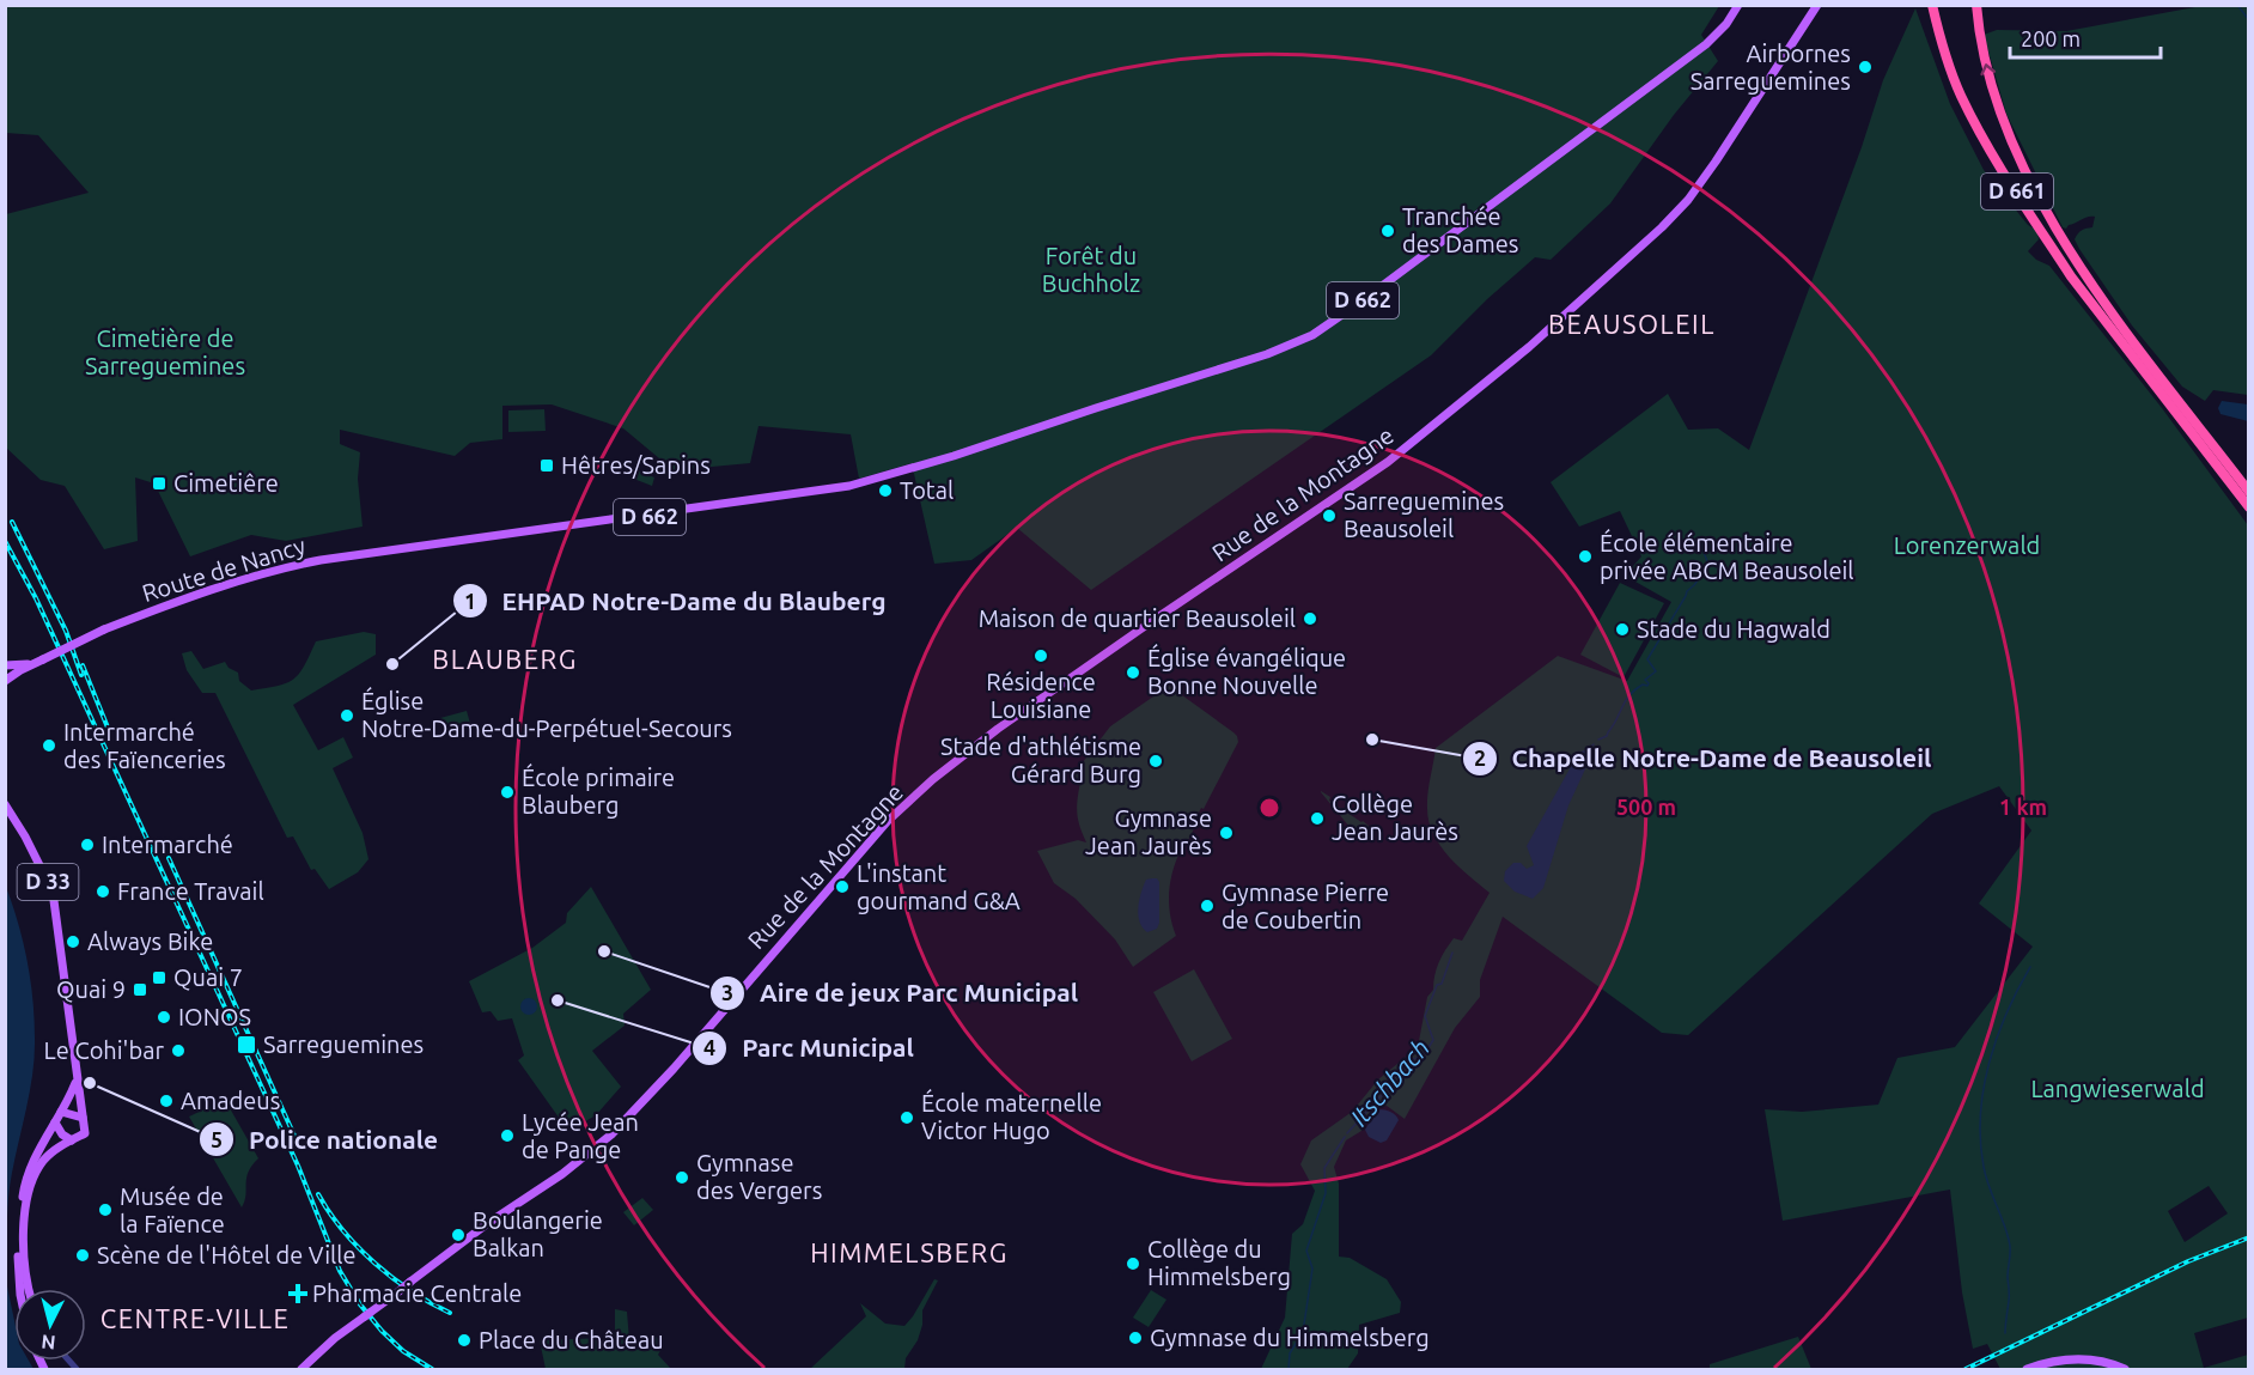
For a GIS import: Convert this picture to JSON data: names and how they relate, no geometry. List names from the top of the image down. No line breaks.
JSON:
{"streets":{"highway":["D 661"],"main road":["D 662","Rue de la Montagne","Route de Nancy","D 33"]},"crossings":[["D 662","Route de Nancy"]],"districts":["BEAUSOLEIL","BLAUBERG","HIMMELSBERG","CENTRE-VILLE"],"water":["Itschbach"],"parks":["Forêt du Buchholz","Cimetière de Sarreguemines","Lorenzerwald","Langwieserwald"],"places":{"other":["Airbornes Sarreguemines","Tranchée des Dames","Total","Sarreguemines Beausoleil","École élémentaire privée ABCM Beausoleil","Maison de quartier Beausoleil","Stade du Hagwald","Résidence Louisiane","EHPAD Notre-Dame du Blauberg","Église évangélique Bonne Nouvelle","Église Notre-Dame-du-Perpétuel-Secours","Chapelle Notre-Dame de Beausoleil","Intermarché des Faïenceries","Stade d'athlétisme Gérard Burg","École primaire Blauberg","Collège Jean Jaurès","Gymnase Jean Jaurès","Intermarché","L'instant gourmand G&A","France Travail","Gymnase Pierre de Coubertin","Always Bike","Aire de jeux Parc Municipal","Parc Municipal","IONOS","Le Cohi'bar","Police nationale","Amadeus","École maternelle Victor Hugo","Lycée Jean de Pange","Gymnase des Vergers","Musée de la Faïence","Boulangerie Balkan","Scène de l'Hôtel de Ville","Collège du Himmelsberg","Gymnase du Himmelsberg","Place du Château"],"transit":["Hêtres/Sapins","Cimetiêre","Quai 7","Quai 9","Sarreguemines"],"health":["Pharmacie Centrale"]},"scale_bar":"200 m","north":"bottom","rings":["500 m","1 km"]}
